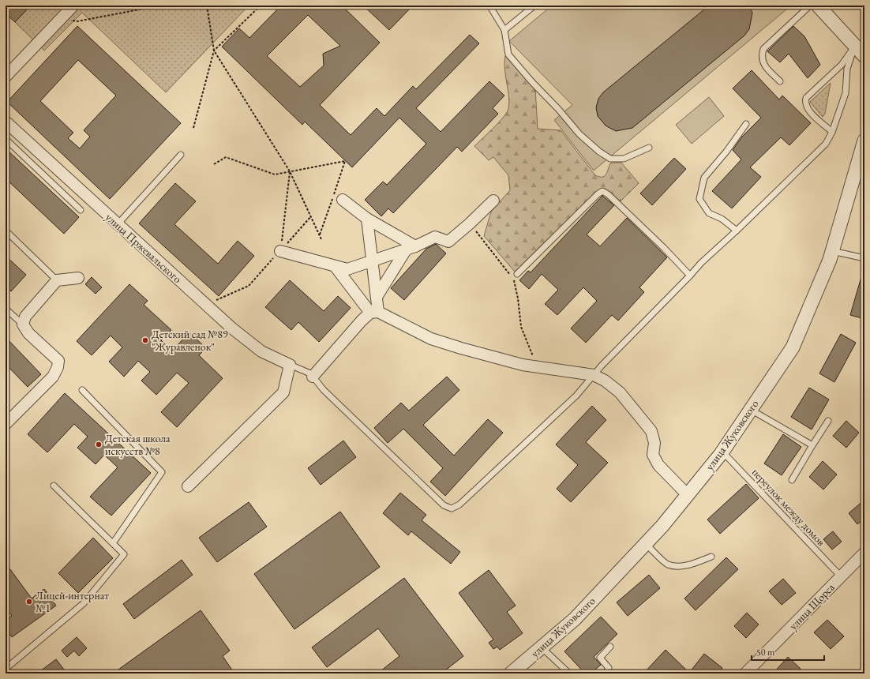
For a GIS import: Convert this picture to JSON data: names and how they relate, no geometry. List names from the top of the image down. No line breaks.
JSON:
{"streets":{"street":["улица Пржевальского","улица Жуковского","улица Щорса"],"lane":["переулок между домов"]},"crossings":[["улица Жуковского","переулок между домов"],["переулок между домов","улица Щорса"]],"places":["Детский сад №89 \"Журавленок\"","Детская школа искусств №8","Лицей-интернат №1"],"scale_bar":"50 m"}
